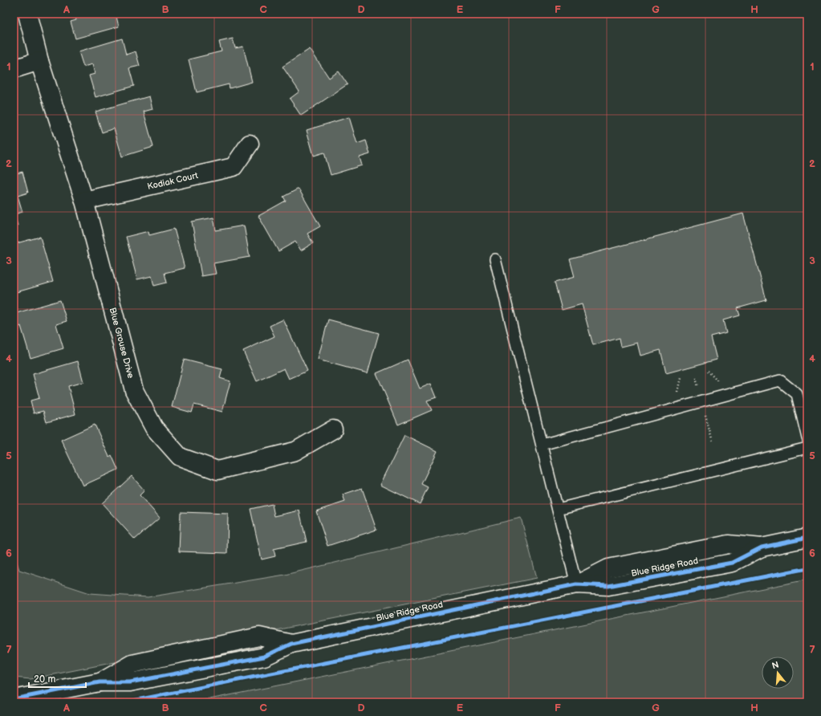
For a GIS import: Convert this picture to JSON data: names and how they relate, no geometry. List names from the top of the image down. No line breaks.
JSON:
{"streets":{"street":["Kodiak Court","Blue Grouse Drive","Blue Ridge Road"]},"crossings":[["Kodiak Court","Blue Grouse Drive"]],"scale_bar":"20 m","north":"top","grid":{"columns":["A","B","C","D","E","F","G","H"],"rows":["1","2","3","4","5","6","7"]}}
